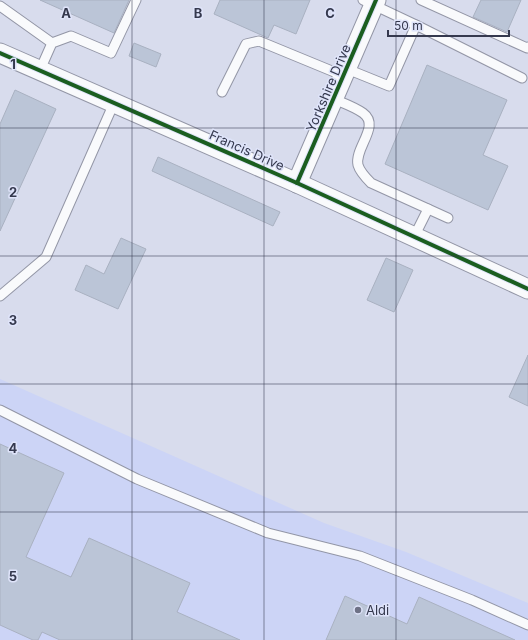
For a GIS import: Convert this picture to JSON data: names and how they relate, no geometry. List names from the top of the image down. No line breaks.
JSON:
{"streets":{"street":["Yorkshire Drive","Francis Drive"]},"crossings":[["Yorkshire Drive","Francis Drive"]],"places":["Aldi"],"scale_bar":"50 m","grid":{"columns":["A","B","C"],"rows":["1","2","3","4","5"]}}
